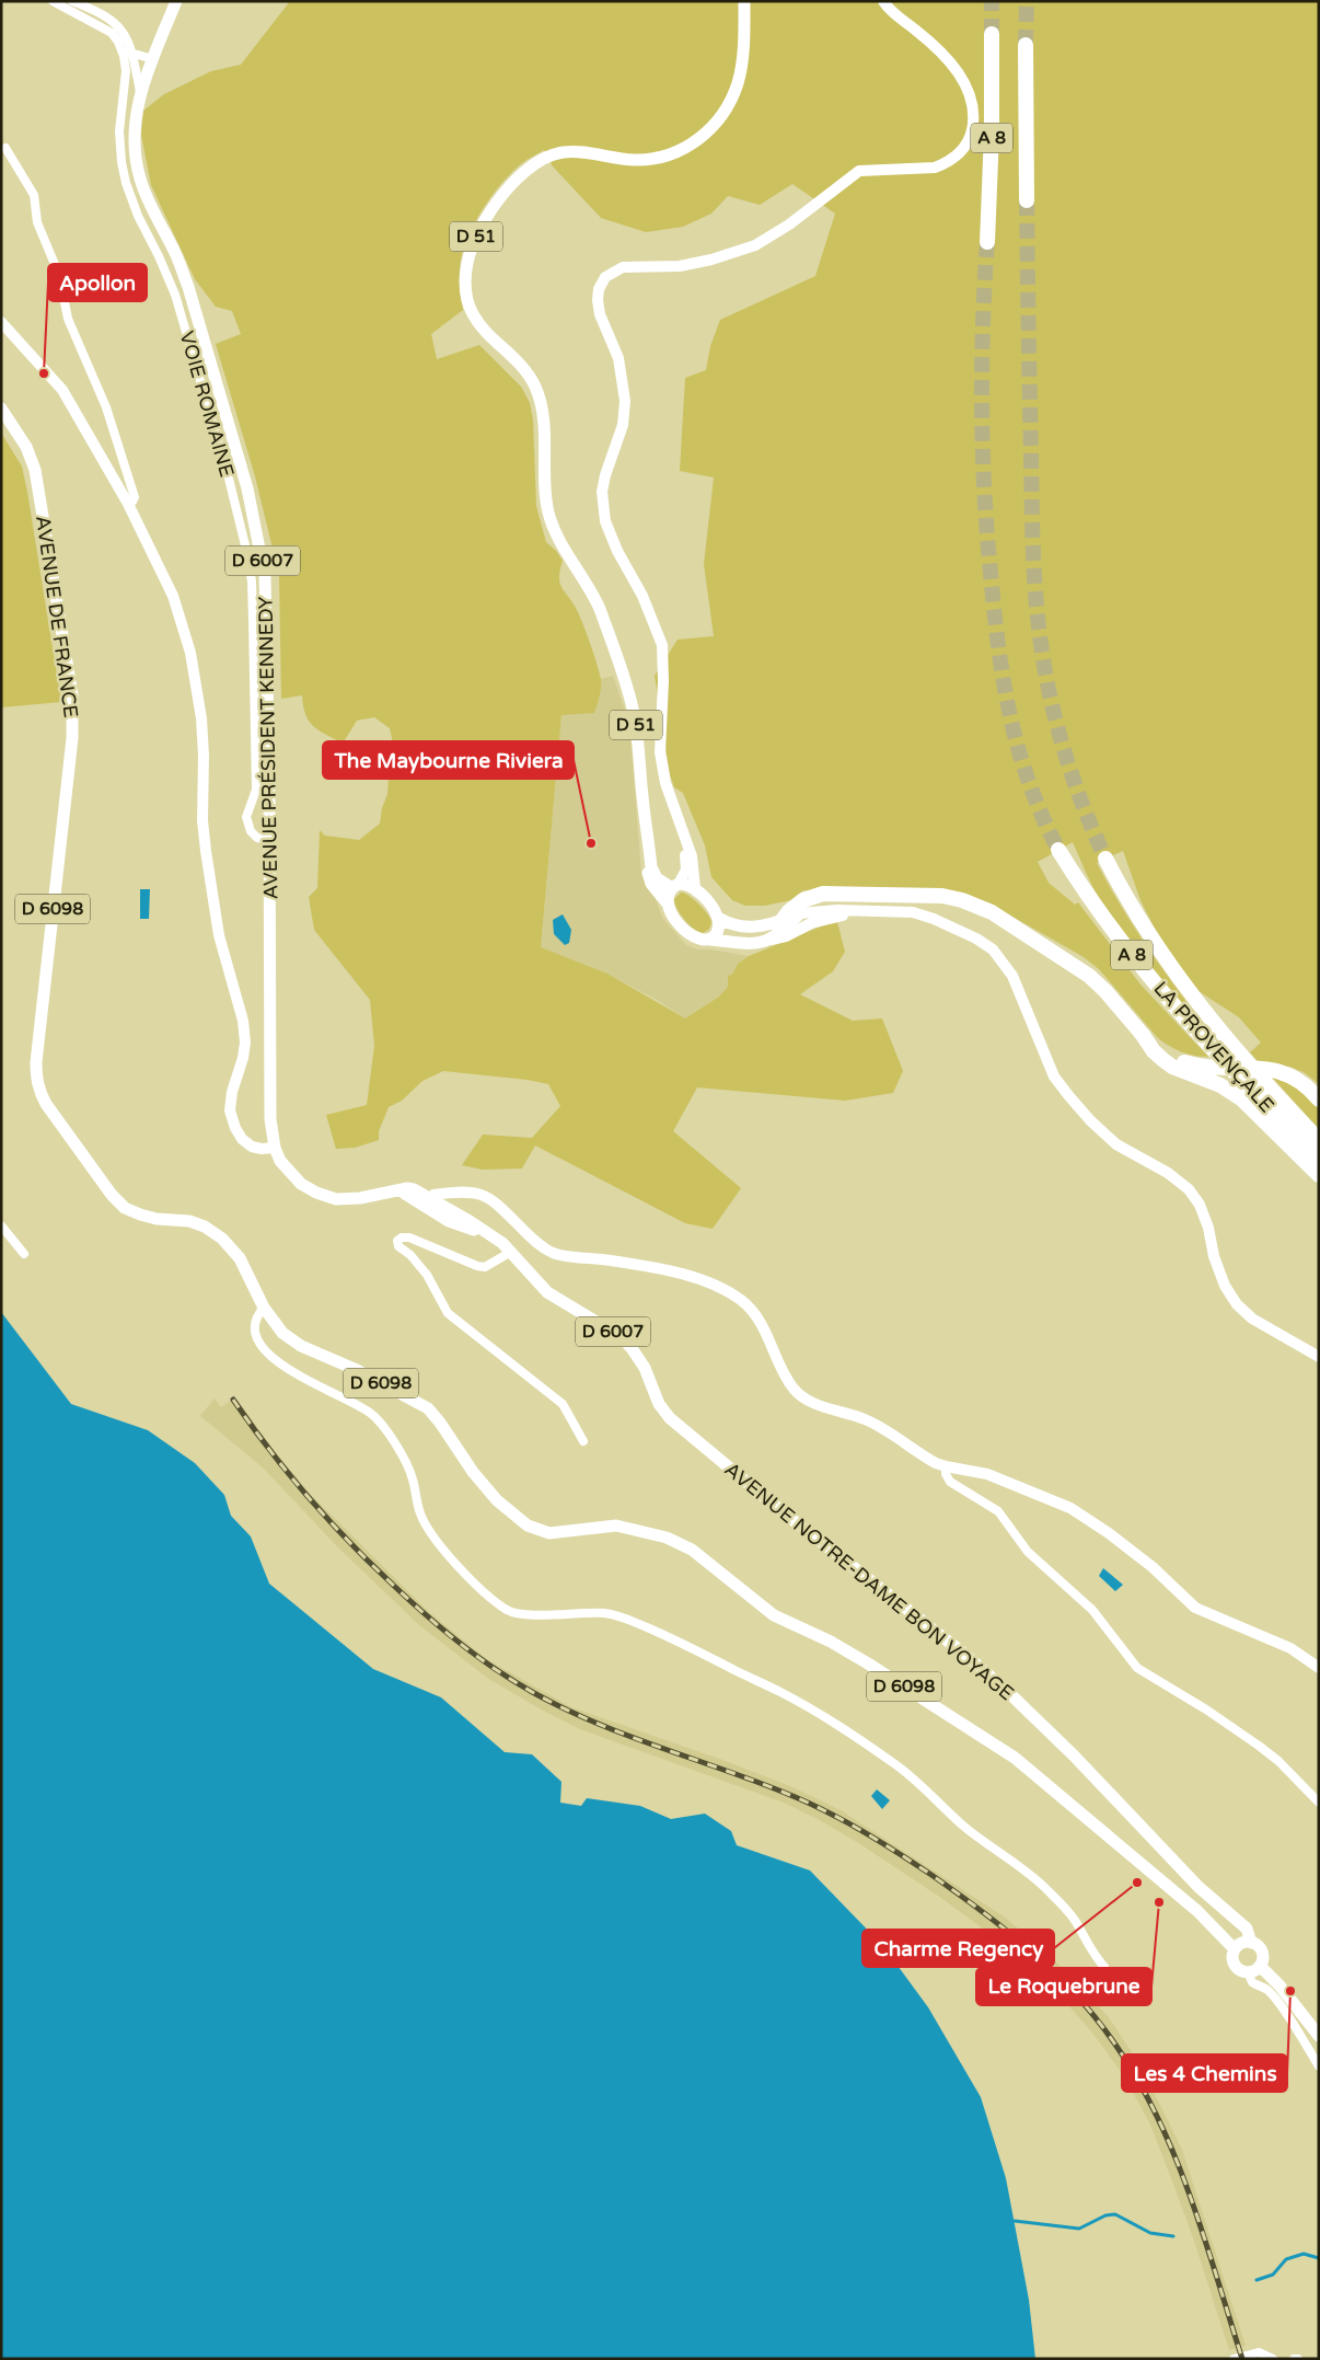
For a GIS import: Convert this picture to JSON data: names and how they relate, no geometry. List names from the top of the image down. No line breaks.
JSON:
{"streets":{"highway":["A 8","LA PROVENÇALE"],"main road":["D 51","D 6007","AVENUE DE FRANCE","AVENUE PRÉSIDENT KENNEDY","D 6098","AVENUE NOTRE-DAME BON VOYAGE"],"street":["VOIE ROMAINE"]},"crossings":[["VOIE ROMAINE","AVENUE PRÉSIDENT KENNEDY"],["AVENUE DE FRANCE","D 6098"],["AVENUE PRÉSIDENT KENNEDY","AVENUE NOTRE-DAME BON VOYAGE"],["D 6098","AVENUE NOTRE-DAME BON VOYAGE"]],"places":["Apollon","The Maybourne Riviera","Charme Regency","Le Roquebrune","Les 4 Chemins"]}
